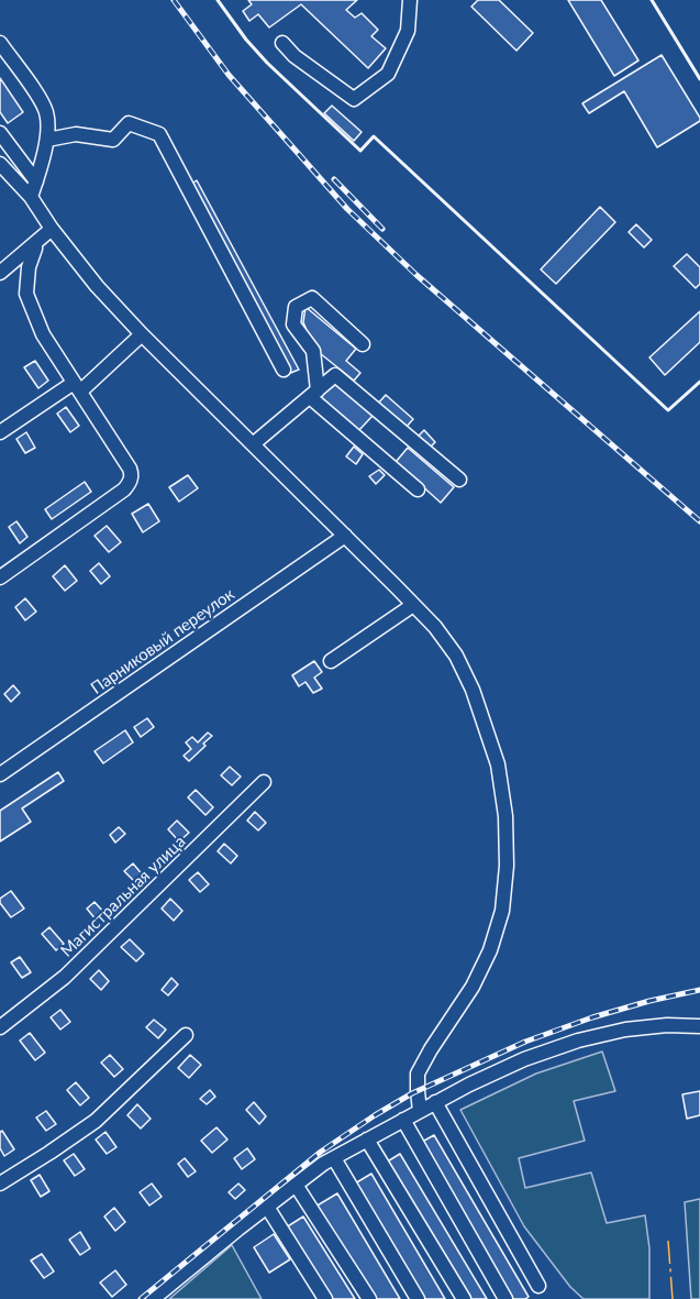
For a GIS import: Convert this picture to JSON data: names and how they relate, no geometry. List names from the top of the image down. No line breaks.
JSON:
{"streets":{"street":["Парниковый переулок","Магистральная улица"]}}
